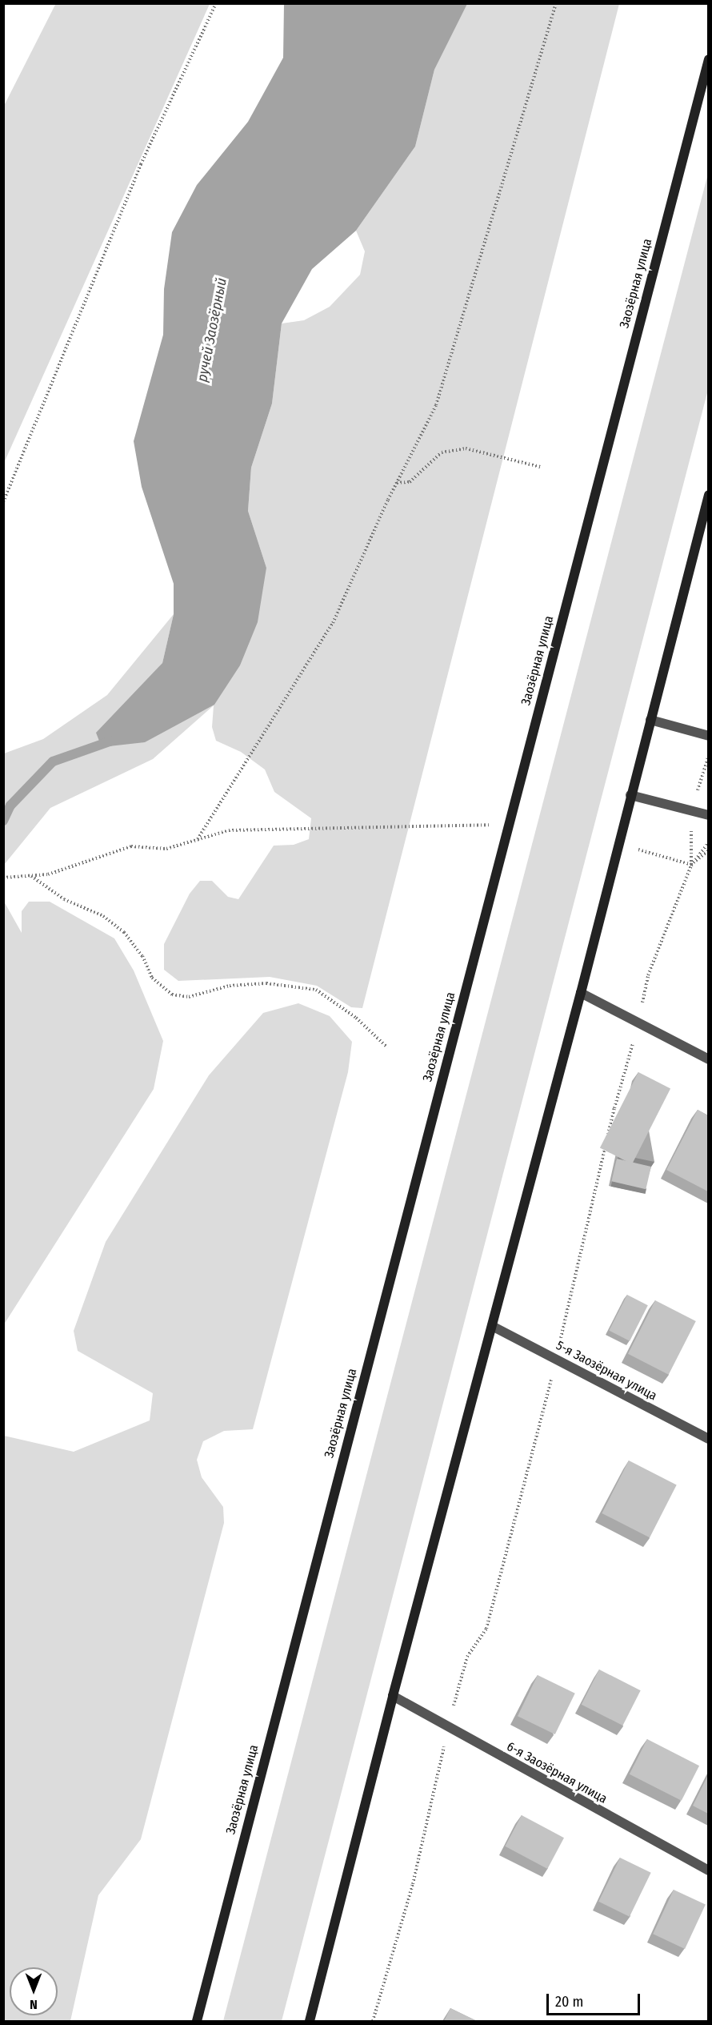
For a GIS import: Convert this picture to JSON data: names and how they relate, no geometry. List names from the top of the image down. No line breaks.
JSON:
{"streets":{"main road":["Заозёрная улица"],"street":["5-я Заозёрная улица","6-я Заозёрная улица"]},"water":["ручей Заозёрный"],"scale_bar":"20 m","north":"bottom"}
